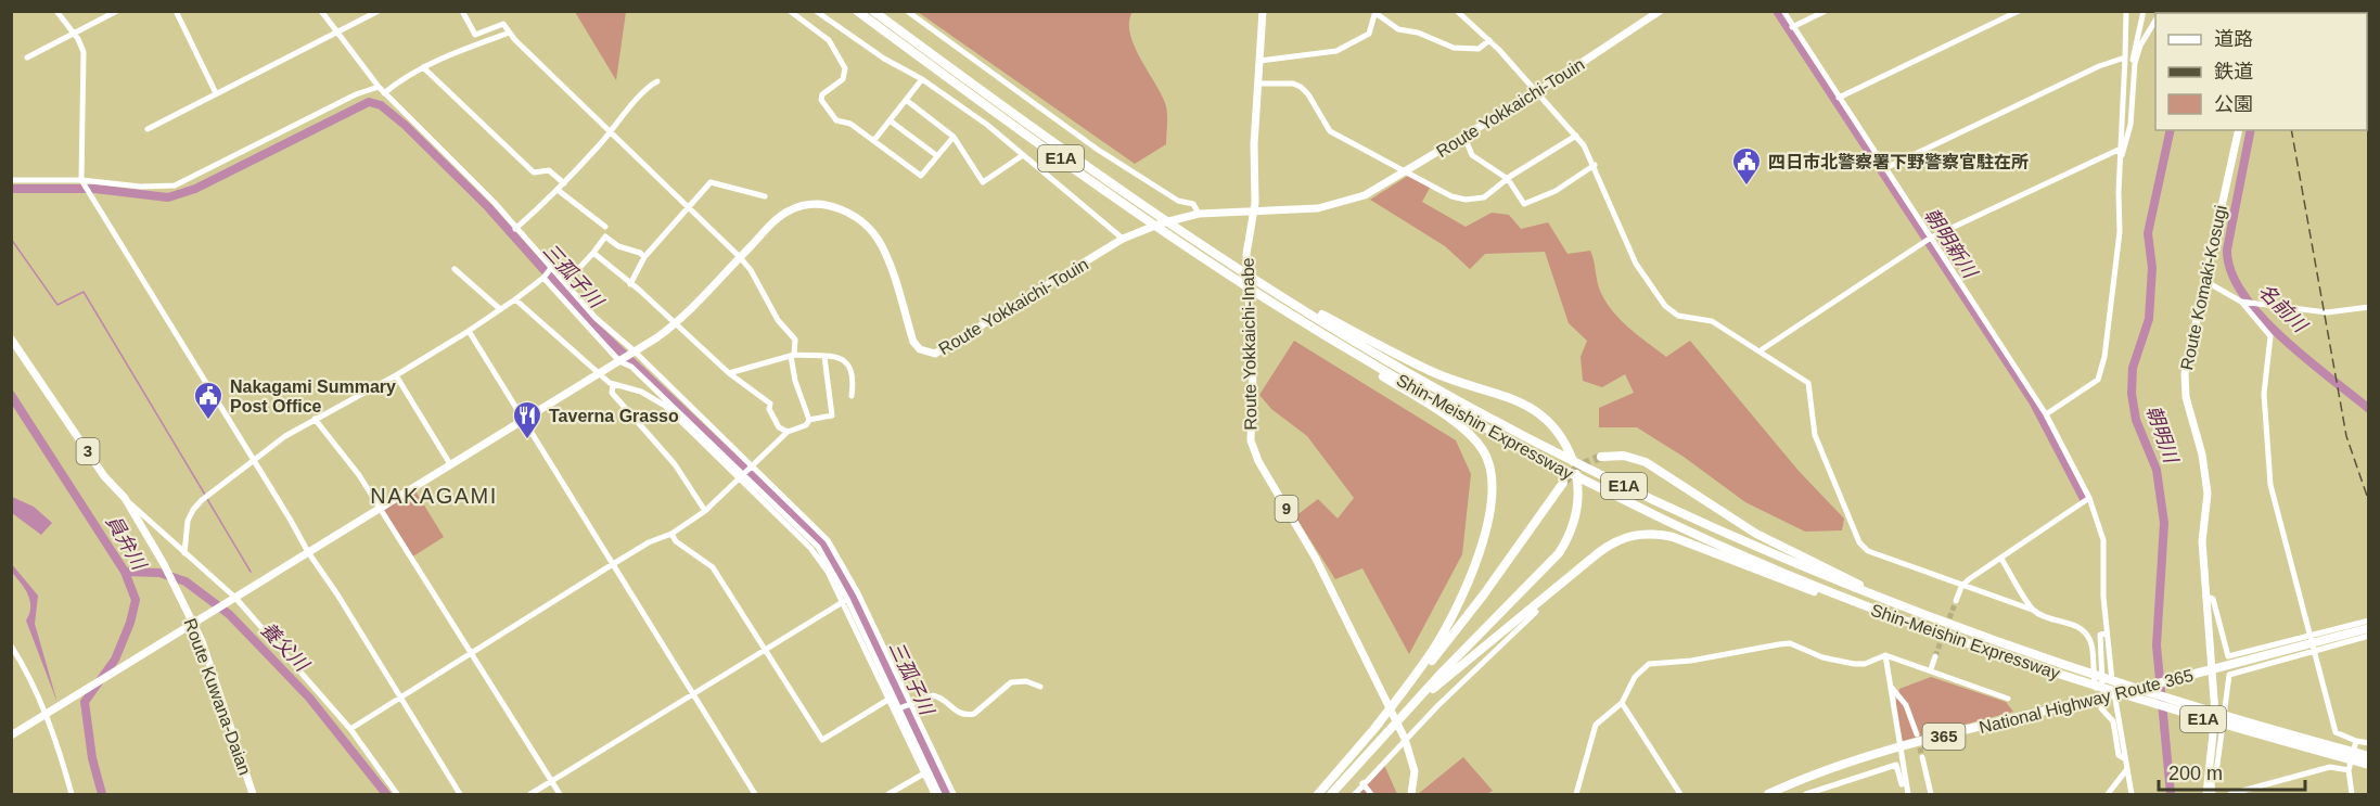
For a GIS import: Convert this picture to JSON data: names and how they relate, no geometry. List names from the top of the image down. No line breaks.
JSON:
{"streets":{"highway":["E1A","Shin-Meishin Expressway","National Highway Route 365","365"],"main road":["Route Yokkaichi-Touin","Route Komaki-Kosugi","Route Yokkaichi-Inabe","3","9","Route Kuwana-Daian"]},"crossings":[["Route Yokkaichi-Touin","Route Yokkaichi-Inabe"],["Route Yokkaichi-Touin","Route Kuwana-Daian"],["Route Komaki-Kosugi","National Highway Route 365"]],"districts":["NAKAGAMI"],"water":["朝明新川","三孤子川","名前川","朝明川","員弁川","養父川"],"places":{"public building":["四日市北警察署下野警察官駐在所","Nakagami Summary Post Office"],"restaurant":["Taverna Grasso"]},"legend":["道路","鉄道","公園"],"scale_bar":"200 m"}
